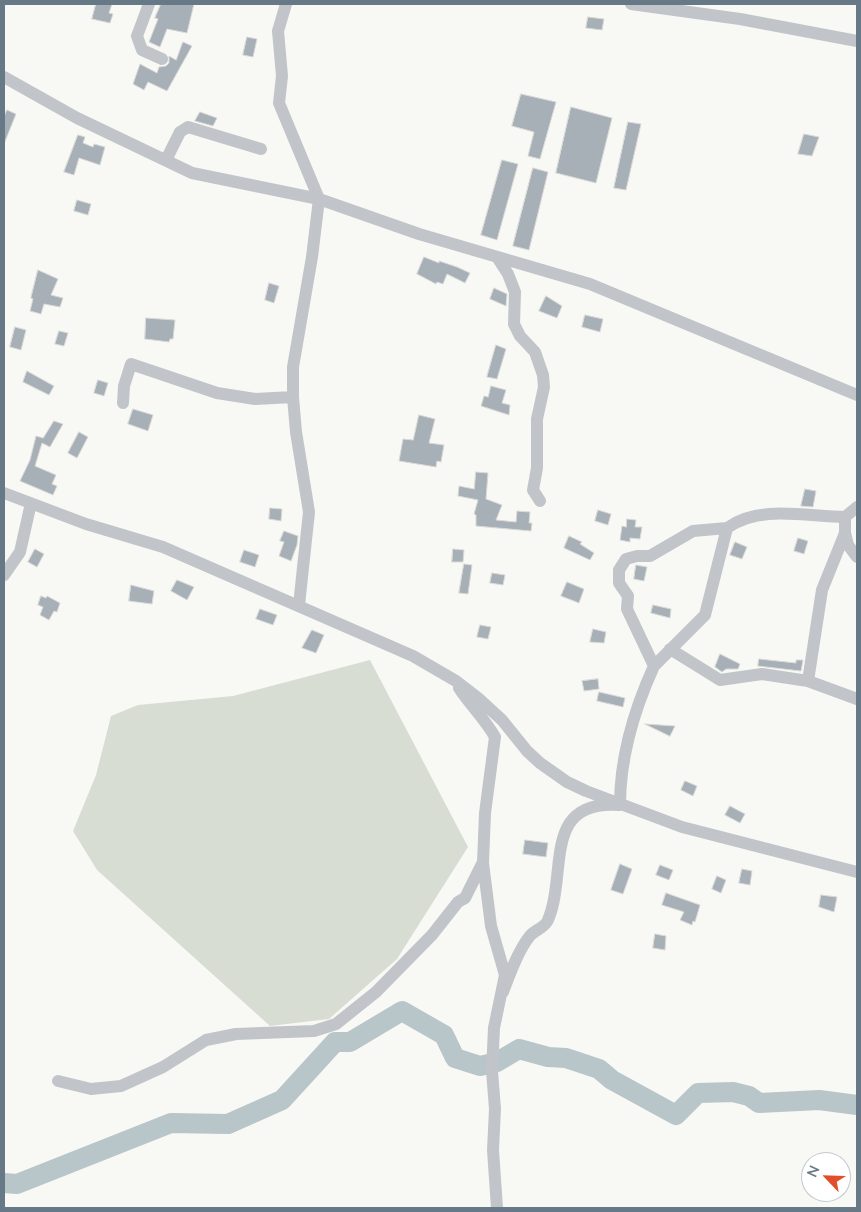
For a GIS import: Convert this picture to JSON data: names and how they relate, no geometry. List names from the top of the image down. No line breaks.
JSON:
{"north":"top left"}
